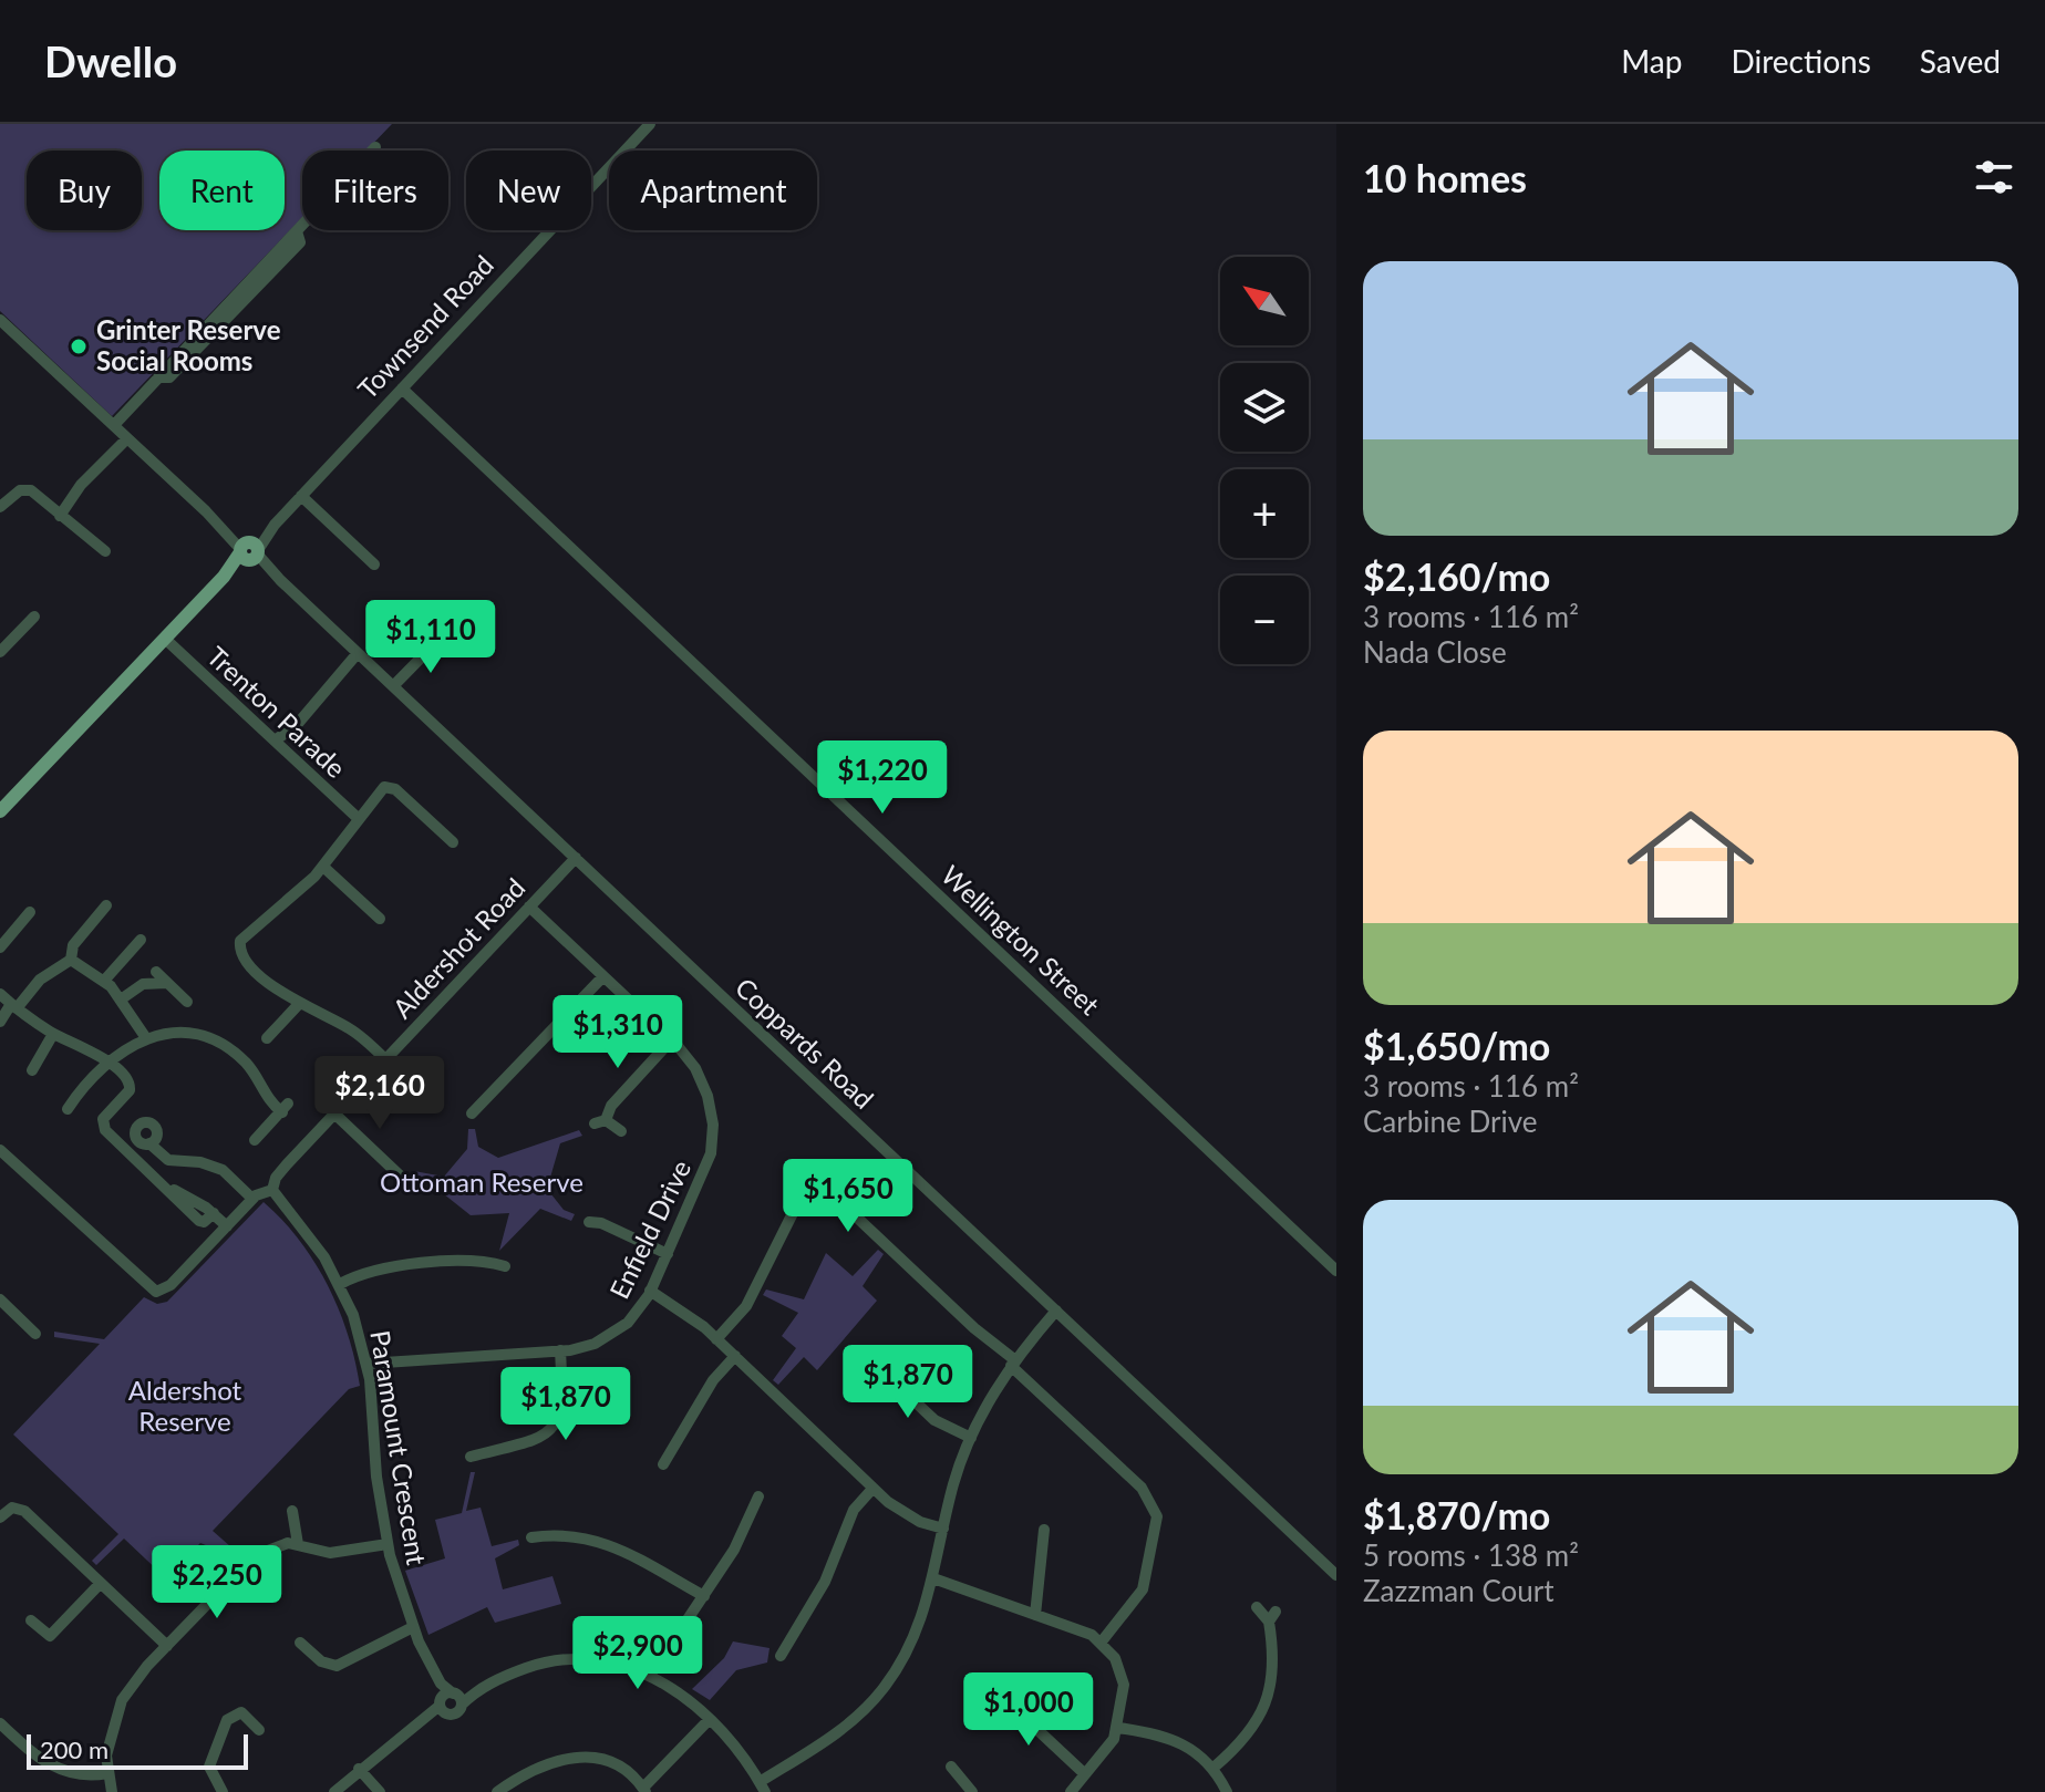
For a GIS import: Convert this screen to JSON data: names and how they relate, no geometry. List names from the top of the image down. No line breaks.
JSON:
{"streets":{"main road":["Townsend Road"],"street":["Trenton Parade","Wellington Street","Aldershot Road","Coppards Road","Enfield Drive","Paramount Crescent"]},"crossings":[["Townsend Road","Trenton Parade"],["Townsend Road","Wellington Street"],["Townsend Road","Coppards Road"],["Aldershot Road","Coppards Road"],["Aldershot Road","Enfield Drive"],["Aldershot Road","Paramount Crescent"],["Enfield Drive","Paramount Crescent"]],"parks":["Ottoman Reserve","Aldershot Reserve"],"places":["Grinter Reserve Social Rooms"],"scale_bar":"200 m","north":"top left","page":{"header":"Dwello","nav":["Map","Directions","Saved"],"heading":"10 homes","chip":["Buy","Rent","Filters","New","Apartment"],"list":[{"name":"$2,160/mo","note":"3 rooms · 116 m² · Nada Close"},{"name":"$1,650/mo","note":"3 rooms · 116 m² · Carbine Drive"},{"name":"$1,870/mo","note":"5 rooms · 138 m² · Zazzman Court"}],"map_buttons":["+","−"],"price":["$1,110","$1,220","$1,310","$2,160","$1,650","$1,870","$1,870","$2,250","$2,900","$1,000"],"scale":"200 m"}}
